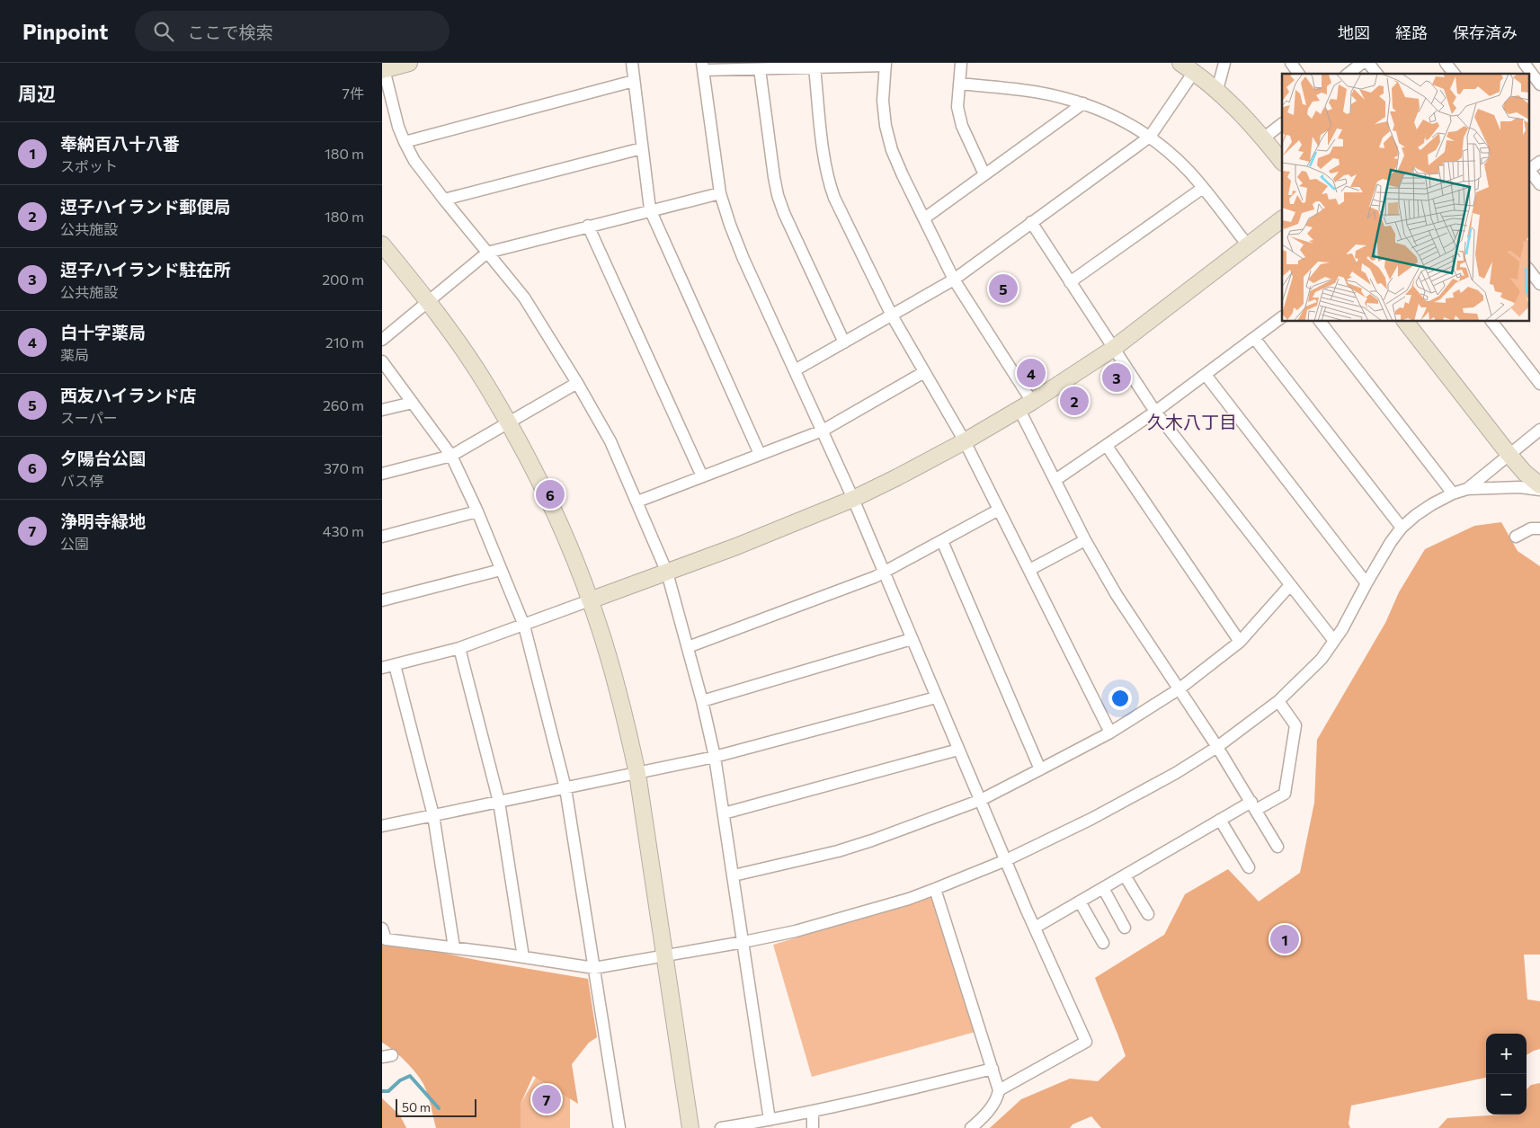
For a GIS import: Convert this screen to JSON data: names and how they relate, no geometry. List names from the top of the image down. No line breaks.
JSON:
{"districts":["久木八丁目"],"scale_bar":"50 m","page":{"header":"Pinpoint","search":"ここで検索","nav":["地図","経路","保存済み"],"heading":["周辺","7件"],"list":[{"mark":"1","name":"奉納百八十八番","note":"スポット","value":"180 m"},{"mark":"2","name":"逗子ハイランド郵便局","note":"公共施設","value":"180 m"},{"mark":"3","name":"逗子ハイランド駐在所","note":"公共施設","value":"200 m"},{"mark":"4","name":"白十字薬局","note":"薬局","value":"210 m"},{"mark":"5","name":"西友ハイランド店","note":"スーパー","value":"260 m"},{"mark":"6","name":"夕陽台公園","note":"バス停","value":"370 m"},{"mark":"7","name":"浄明寺緑地","note":"公園","value":"430 m"}],"pins":["5","4","3","2","6","1","7"],"map_buttons":["+","−"],"scale":"50 m"}}
